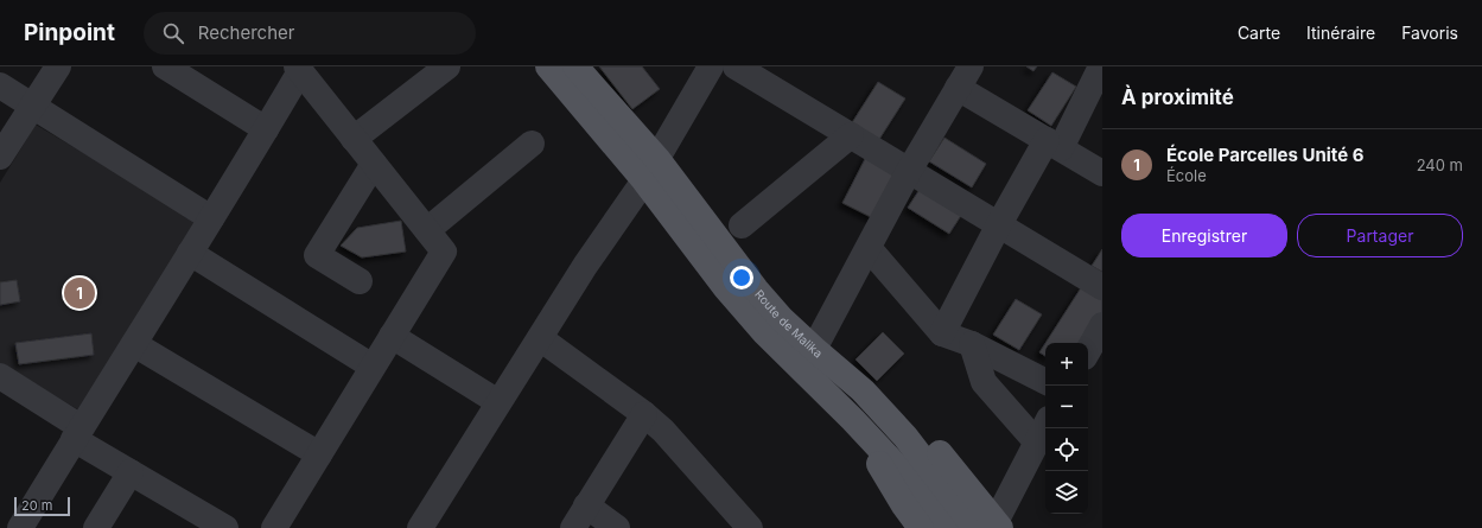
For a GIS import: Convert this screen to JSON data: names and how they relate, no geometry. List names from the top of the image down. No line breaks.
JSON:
{"streets":{"main road":["Route de Malika"]},"scale_bar":"20 m","page":{"header":"Pinpoint","search":"Rechercher","nav":["Carte","Itinéraire","Favoris"],"heading":"À proximité","list":[{"mark":"1","name":"École Parcelles Unité 6","note":"École","value":"240 m"}],"buttons":["Enregistrer","Partager"],"pins":"1","map_buttons":["+","−"],"scale":"20 m"}}
